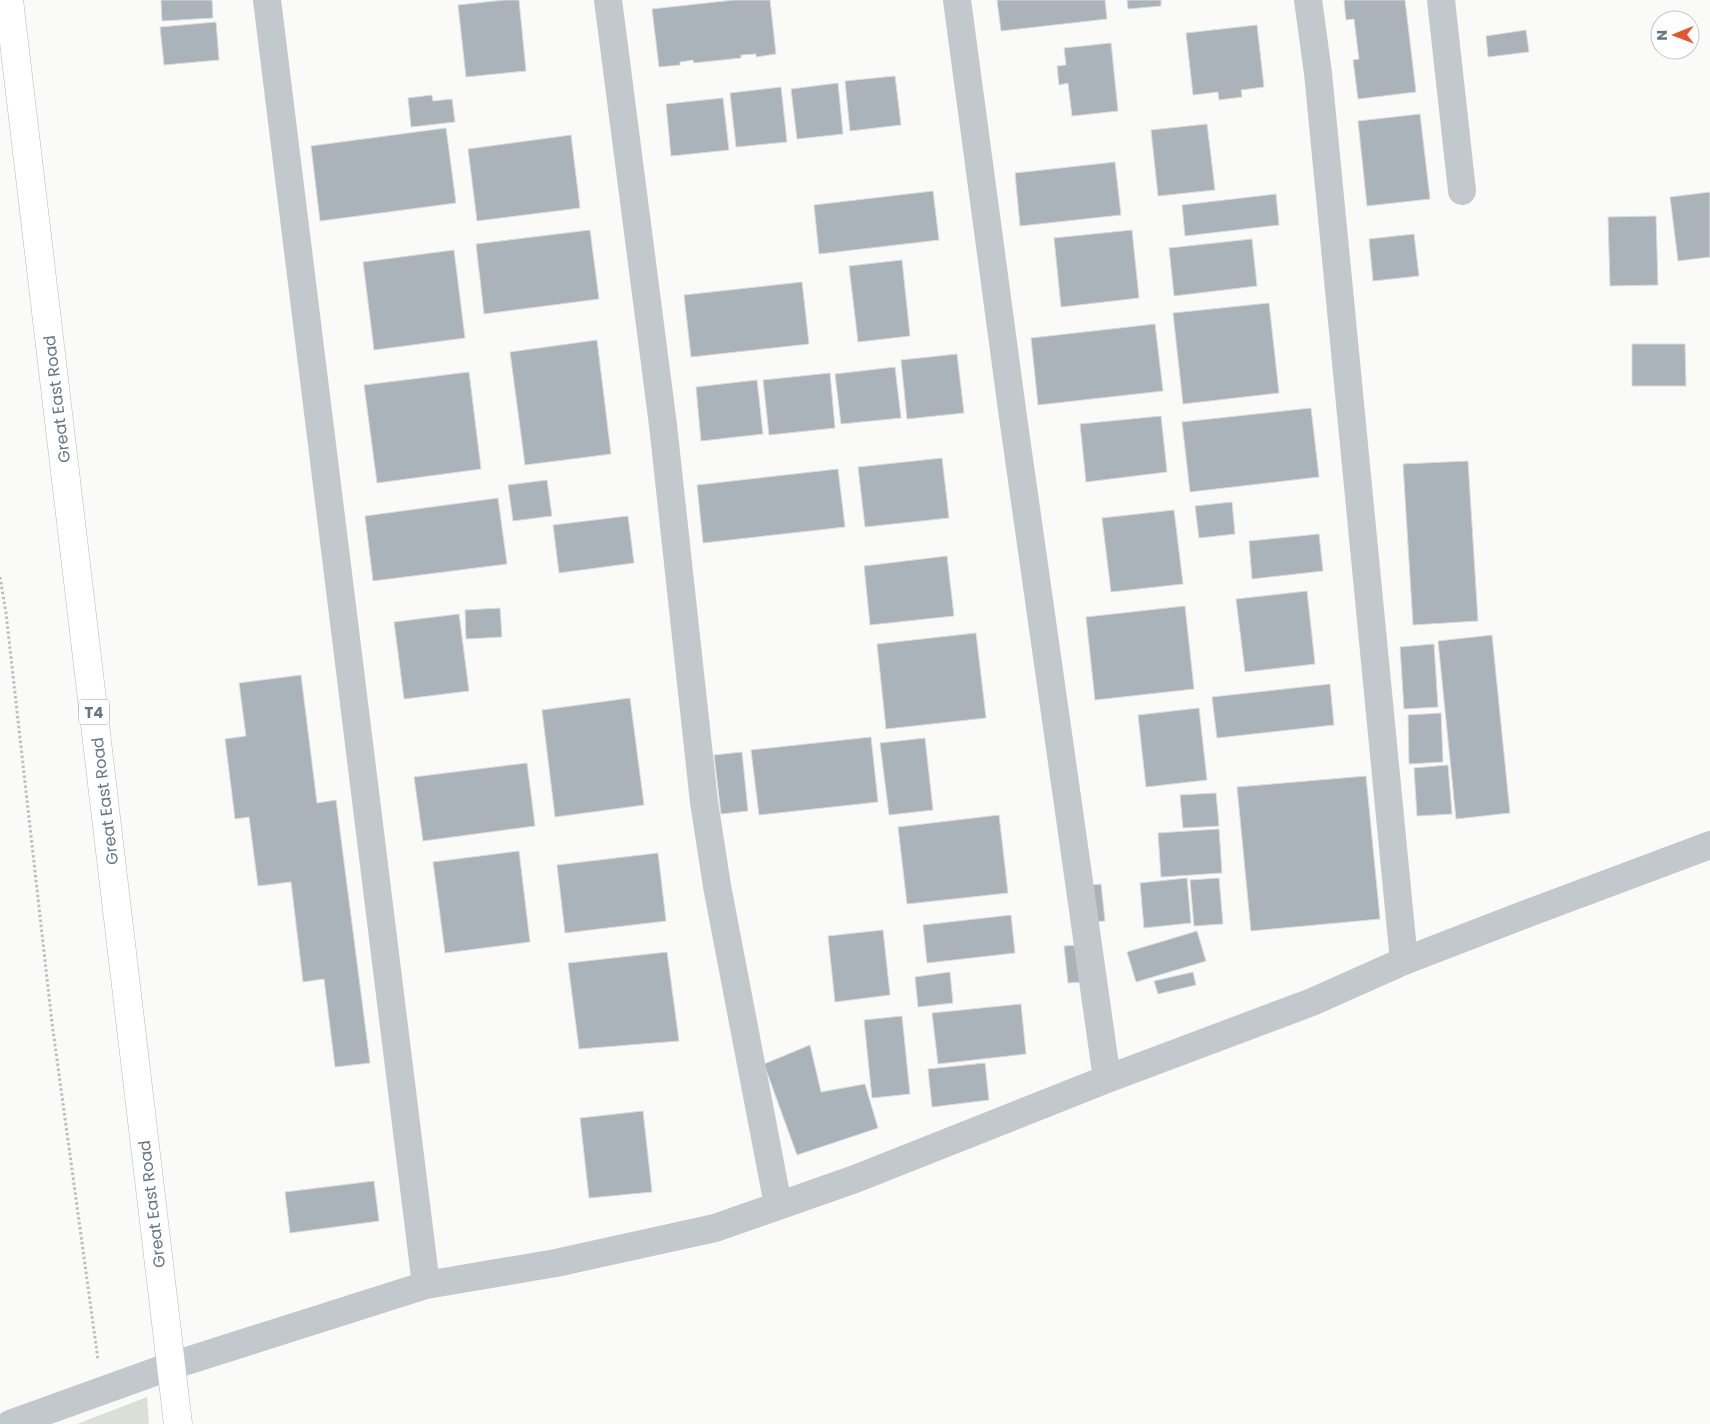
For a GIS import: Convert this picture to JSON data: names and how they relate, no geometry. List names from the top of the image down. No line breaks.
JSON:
{"streets":{"highway":["Great East Road","T4"]},"north":"left"}
